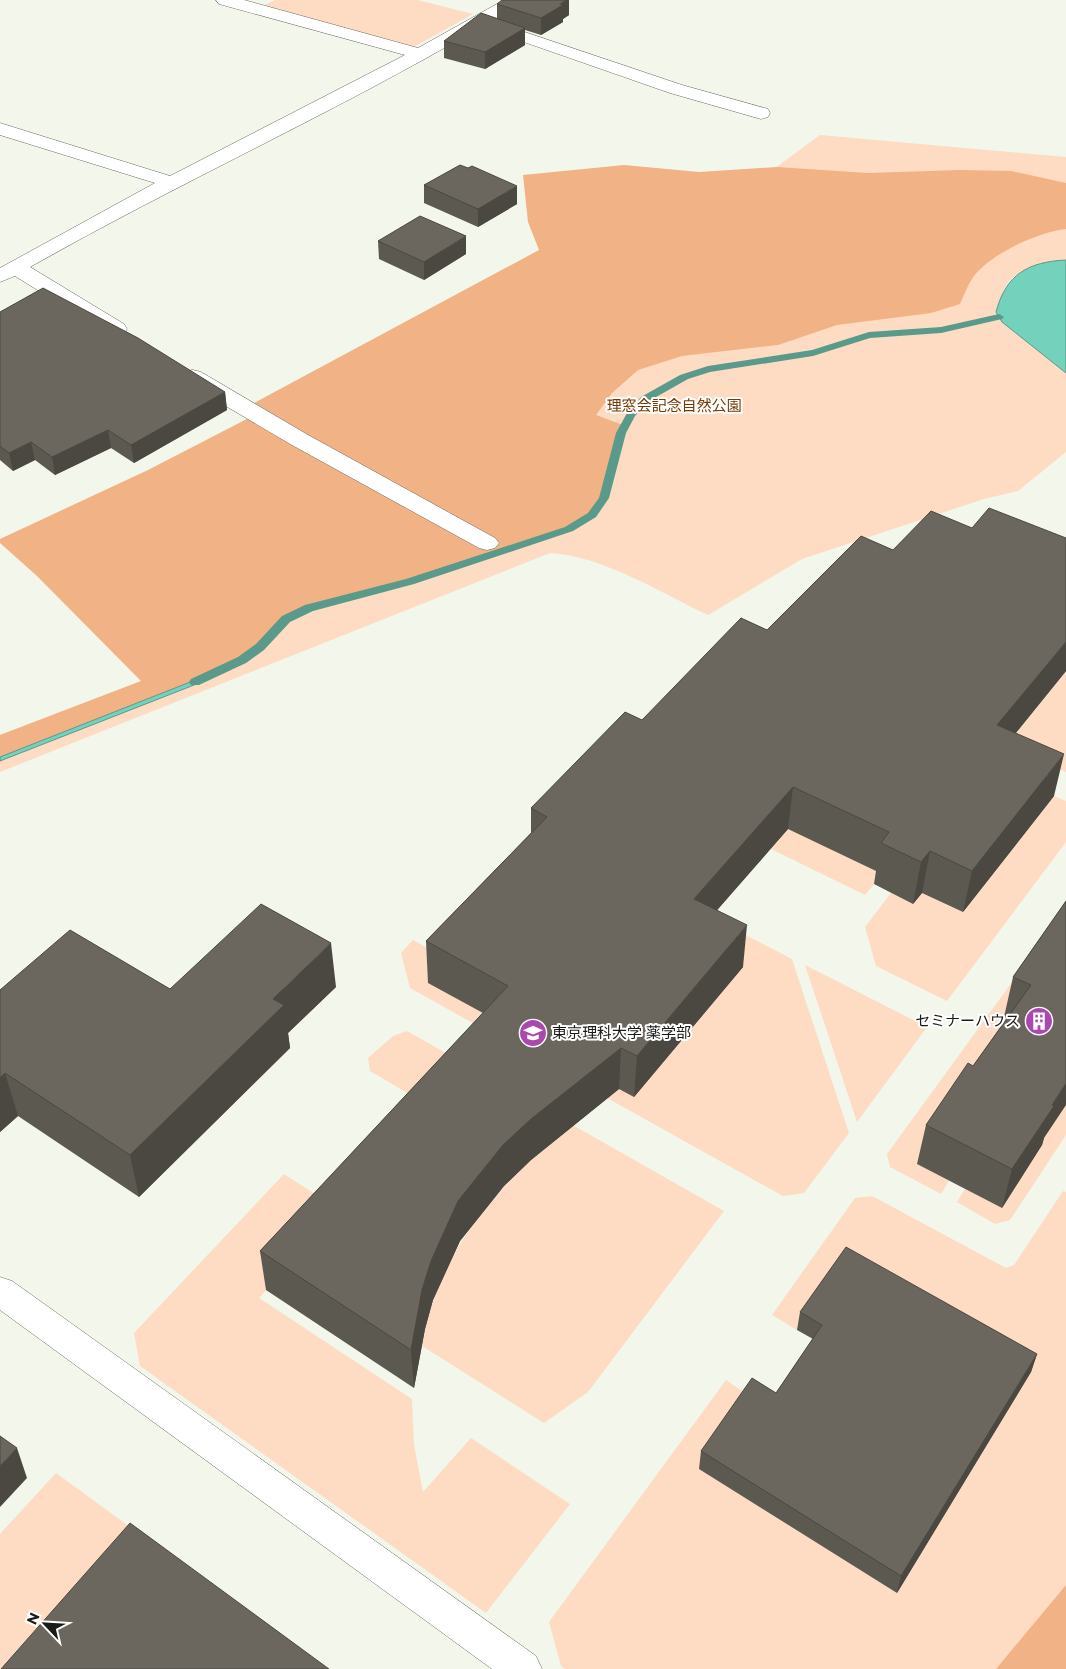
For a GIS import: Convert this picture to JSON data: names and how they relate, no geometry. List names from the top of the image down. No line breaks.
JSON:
{"parks":["理窓会記念自然公園"],"places":{"building":["セミナーハウス"],"school or university":["東京理科大学 薬学部"]},"north":"top left"}
